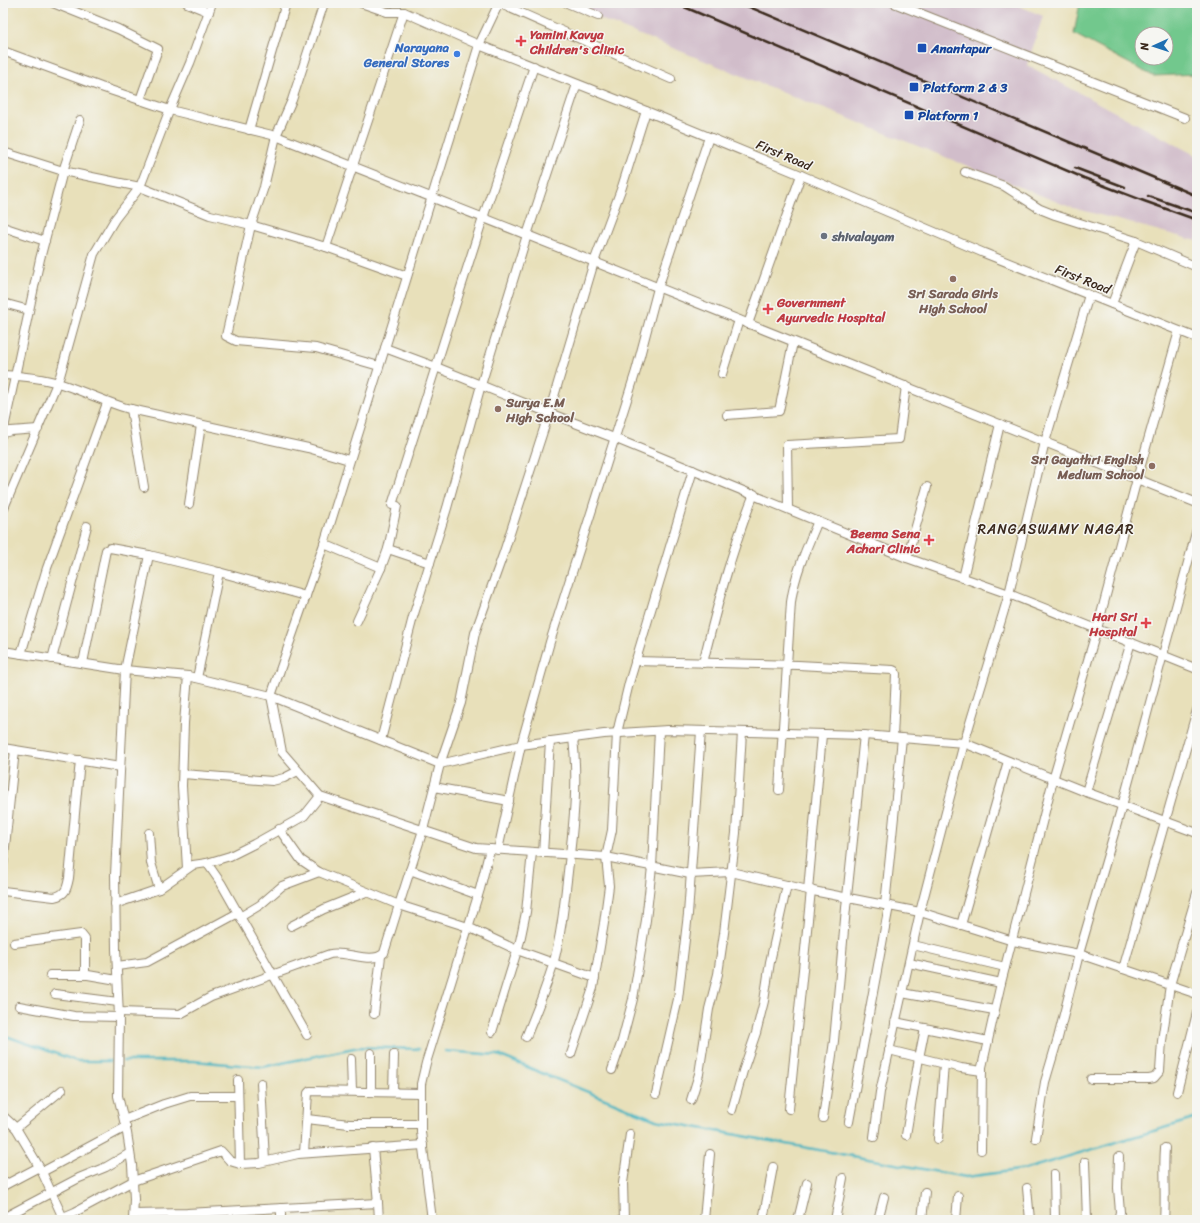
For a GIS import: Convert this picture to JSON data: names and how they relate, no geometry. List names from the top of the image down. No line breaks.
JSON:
{"streets":{"street":["First Road"]},"districts":["RANGASWAMY NAGAR"],"places":{"health":["Yamini Kavya Children's Clinic","Government Ayurvedic Hospital","Beema Sena Achari Clinic","Hari Sri Hospital"],"transit":["Anantapur","Platform 2 & 3","Platform 1"],"other":["Narayana General Stores","shivalayam","Sri Sarada Girls High School","Surya E.M High School","Sri Gayathri English Medium School"]},"north":"left"}
